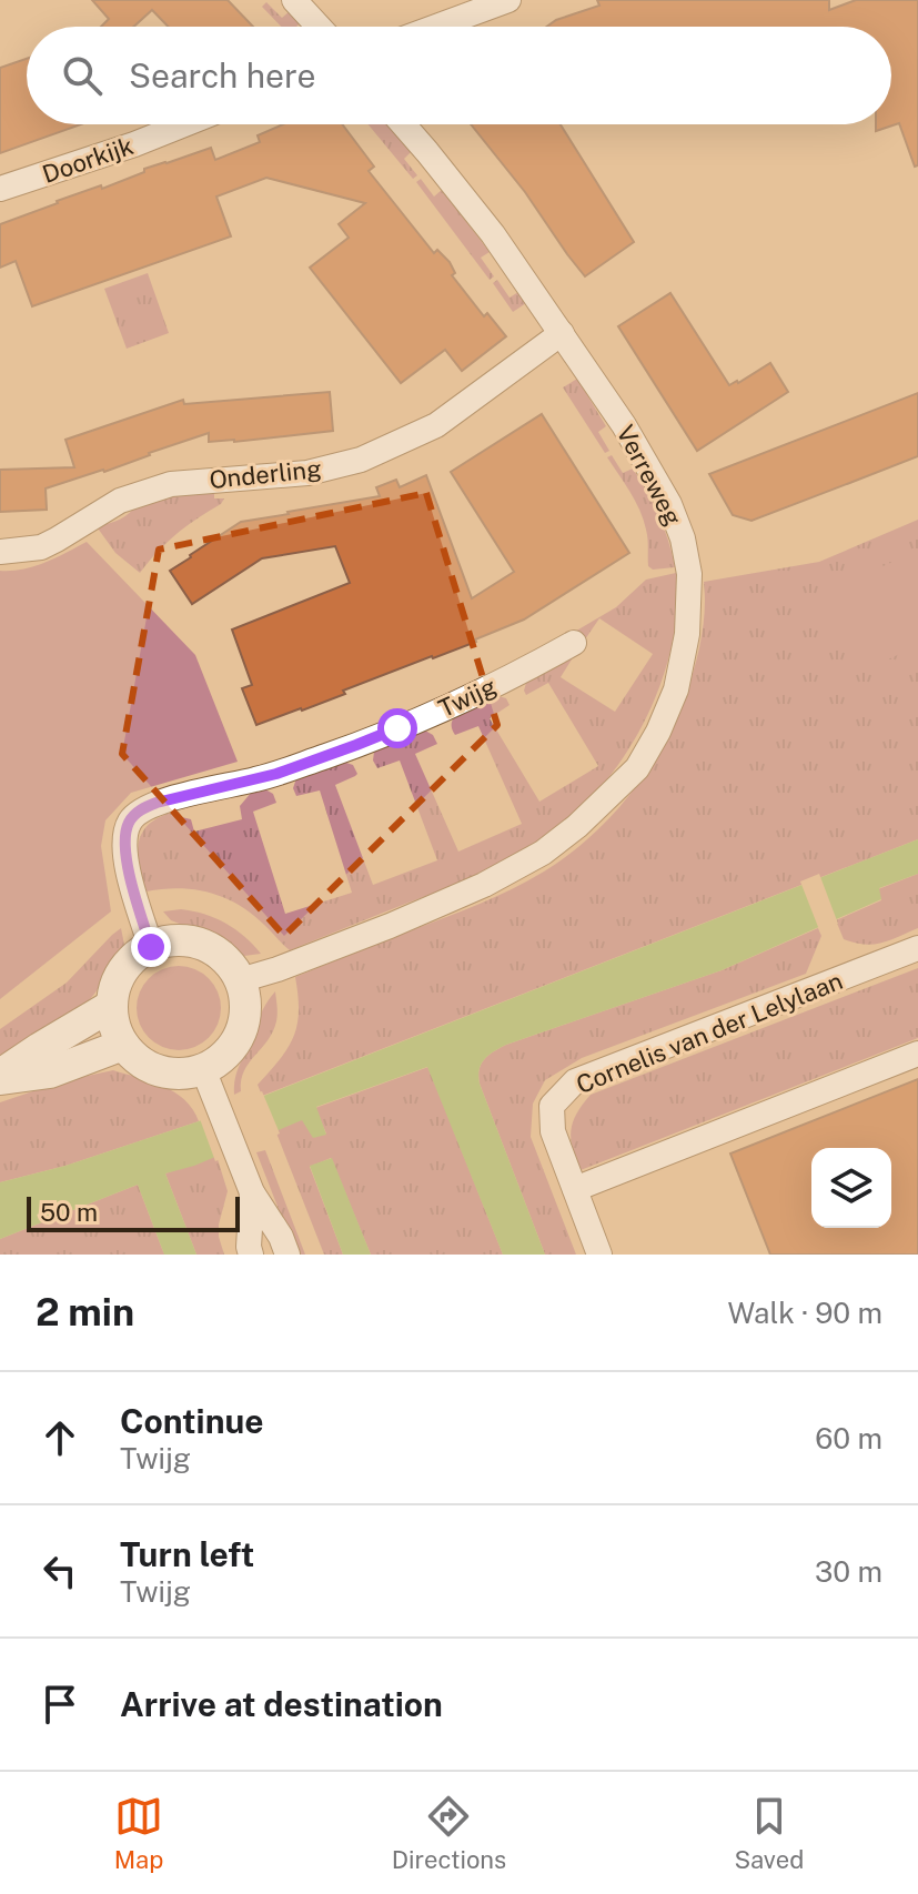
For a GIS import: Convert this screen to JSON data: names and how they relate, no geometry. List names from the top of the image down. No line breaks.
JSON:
{"streets":{"street":["Doorkijk","Onderling","Verreweg","Twijg","Cornelis van der Lelylaan"]},"crossings":[["Onderling","Verreweg"],["Verreweg","Twijg"]],"scale_bar":"50 m","page":{"search":"Search here","scale":"50 m","heading":["2 min","Walk · 90 m"],"list":[["Continue","Twijg","60 m"],["Turn left","Twijg","30 m"],"Arrive at destination"],"nav":["Map","Directions","Saved"]}}
